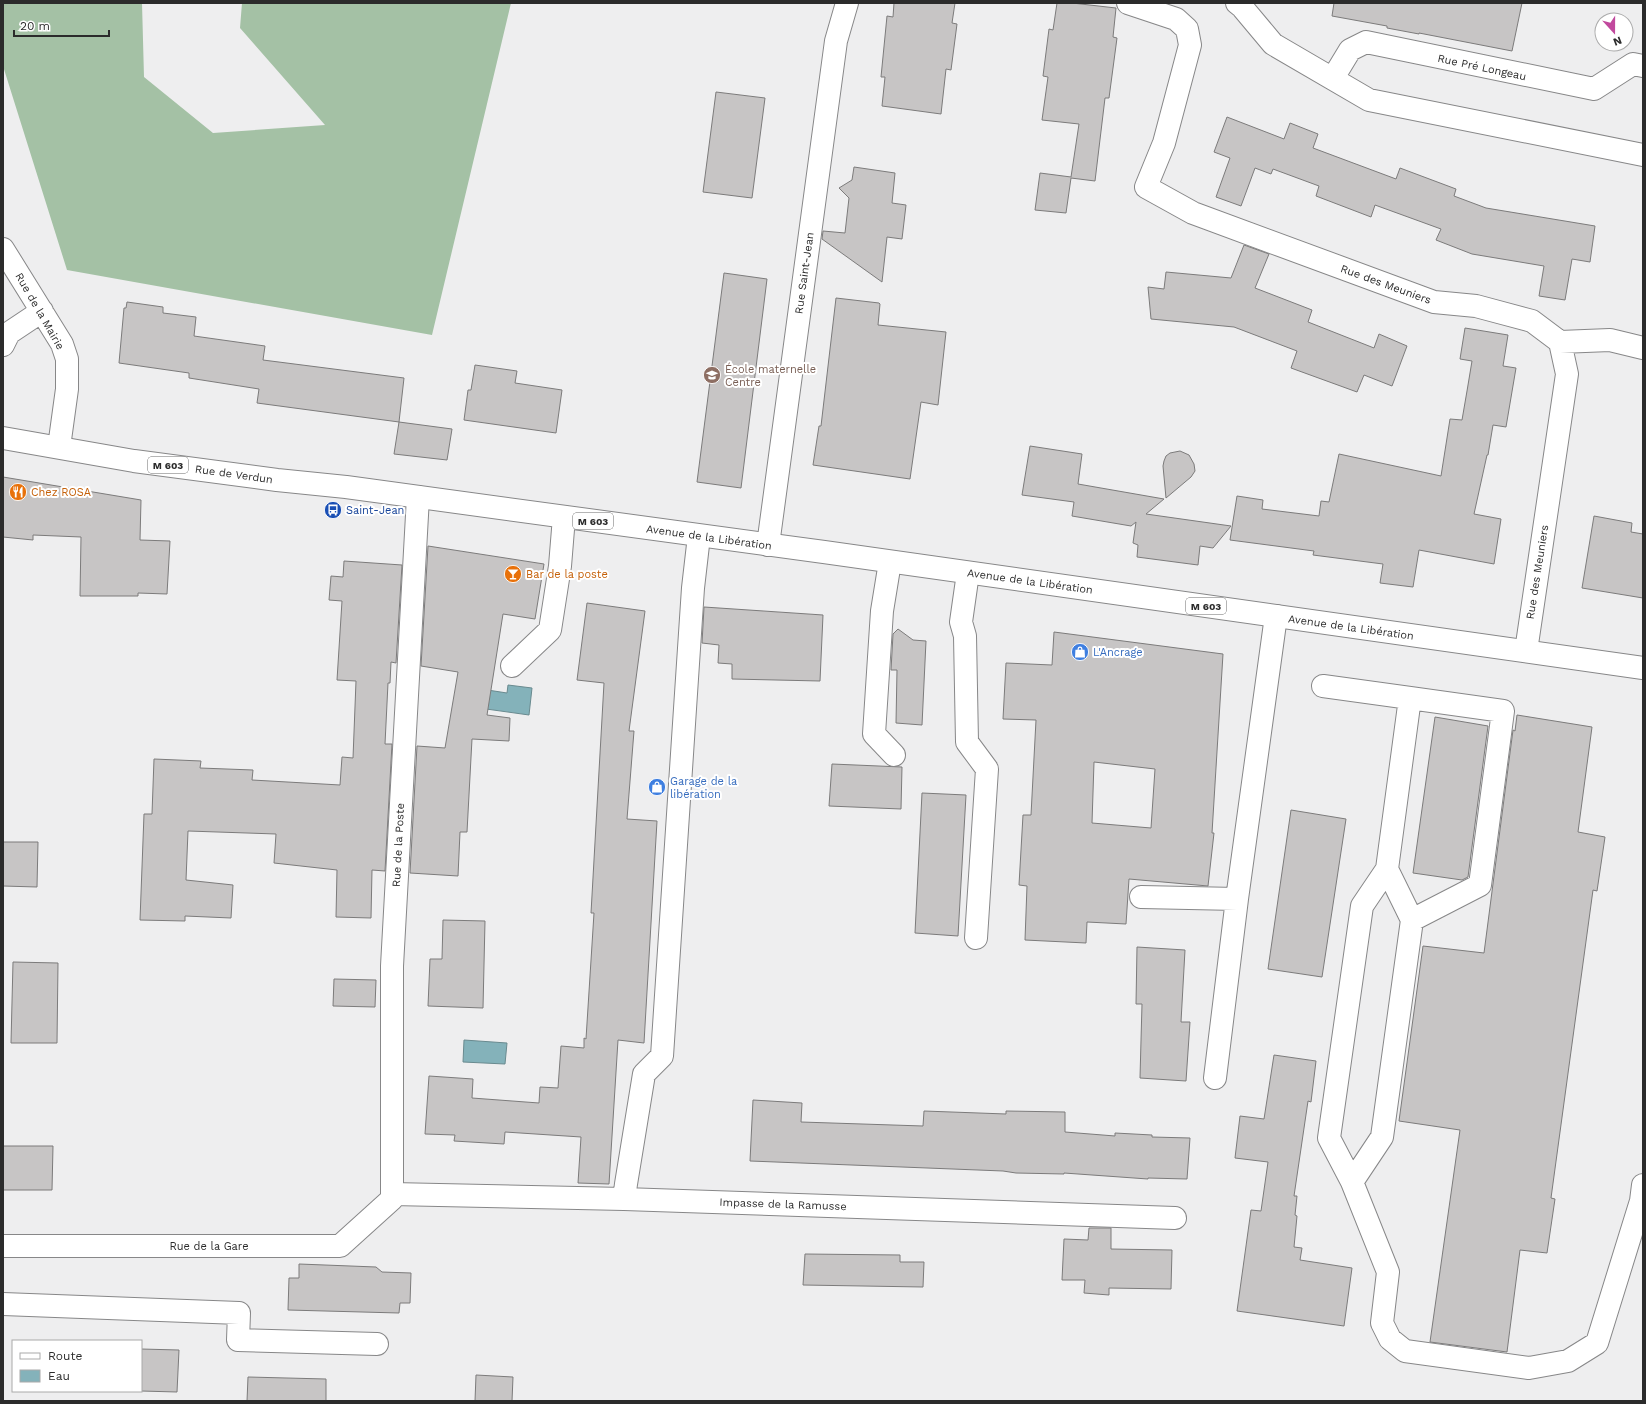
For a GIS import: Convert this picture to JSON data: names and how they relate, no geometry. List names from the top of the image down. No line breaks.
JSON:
{"streets":{"street":["Rue Pré Longeau","Rue Saint-Jean","Rue des Meuniers","Rue de la Mairie","M 603","Rue de Verdun","Avenue de la Libération","Rue de la Poste","Impasse de la Ramusse","Rue de la Gare"]},"crossings":[["Rue Saint-Jean","Avenue de la Libération"],["Rue des Meuniers","Avenue de la Libération"],["Rue de la Mairie","Rue de Verdun"],["Rue de Verdun","Avenue de la Libération"],["Rue de Verdun","Rue de la Poste"],["Avenue de la Libération","Rue de la Poste"],["Rue de la Poste","Impasse de la Ramusse"],["Rue de la Poste","Rue de la Gare"],["Impasse de la Ramusse","Rue de la Gare"]],"places":{"school or university":["École maternelle Centre"],"restaurant":["Chez ROSA"],"bus stop":["Saint-Jean"],"bar":["Bar de la poste"],"shop":["L'Ancrage","Garage de la libération"]},"legend":["Route","Eau"],"scale_bar":"20 m","north":"bottom"}
